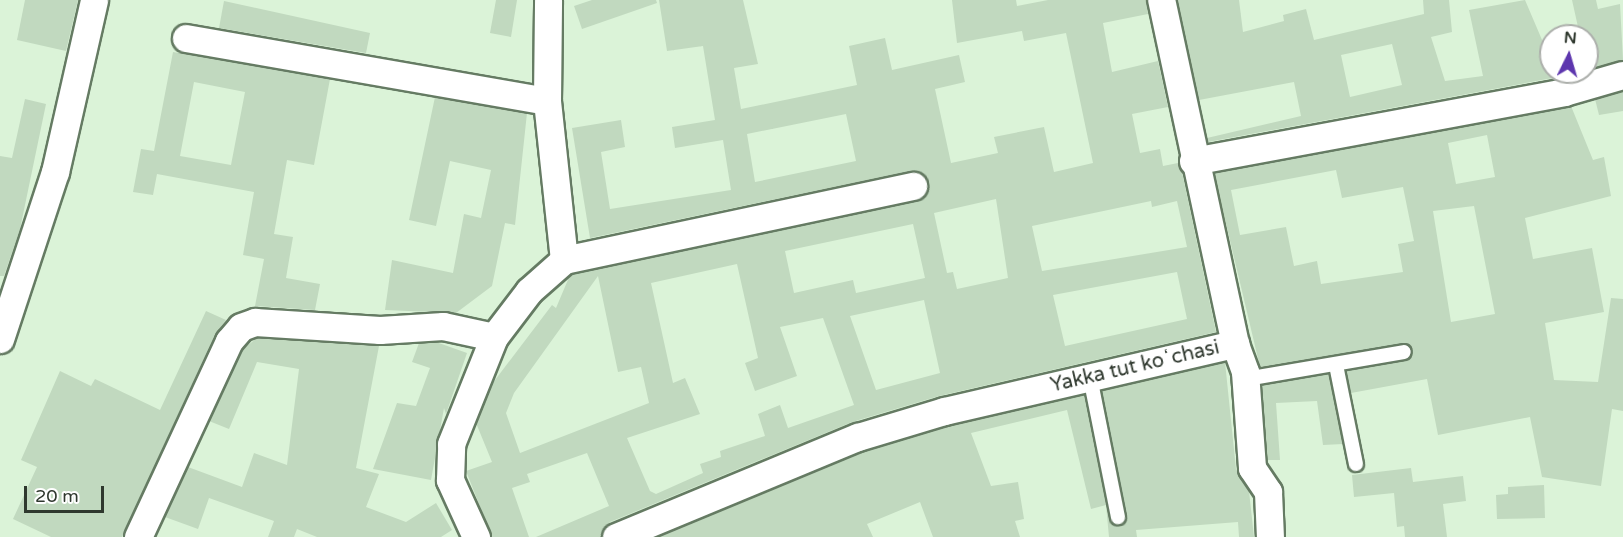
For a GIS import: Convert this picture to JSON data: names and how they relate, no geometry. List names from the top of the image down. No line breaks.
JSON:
{"streets":{"street":["Yakka tut koʻchasi"]},"scale_bar":"20 m","north":"top"}
